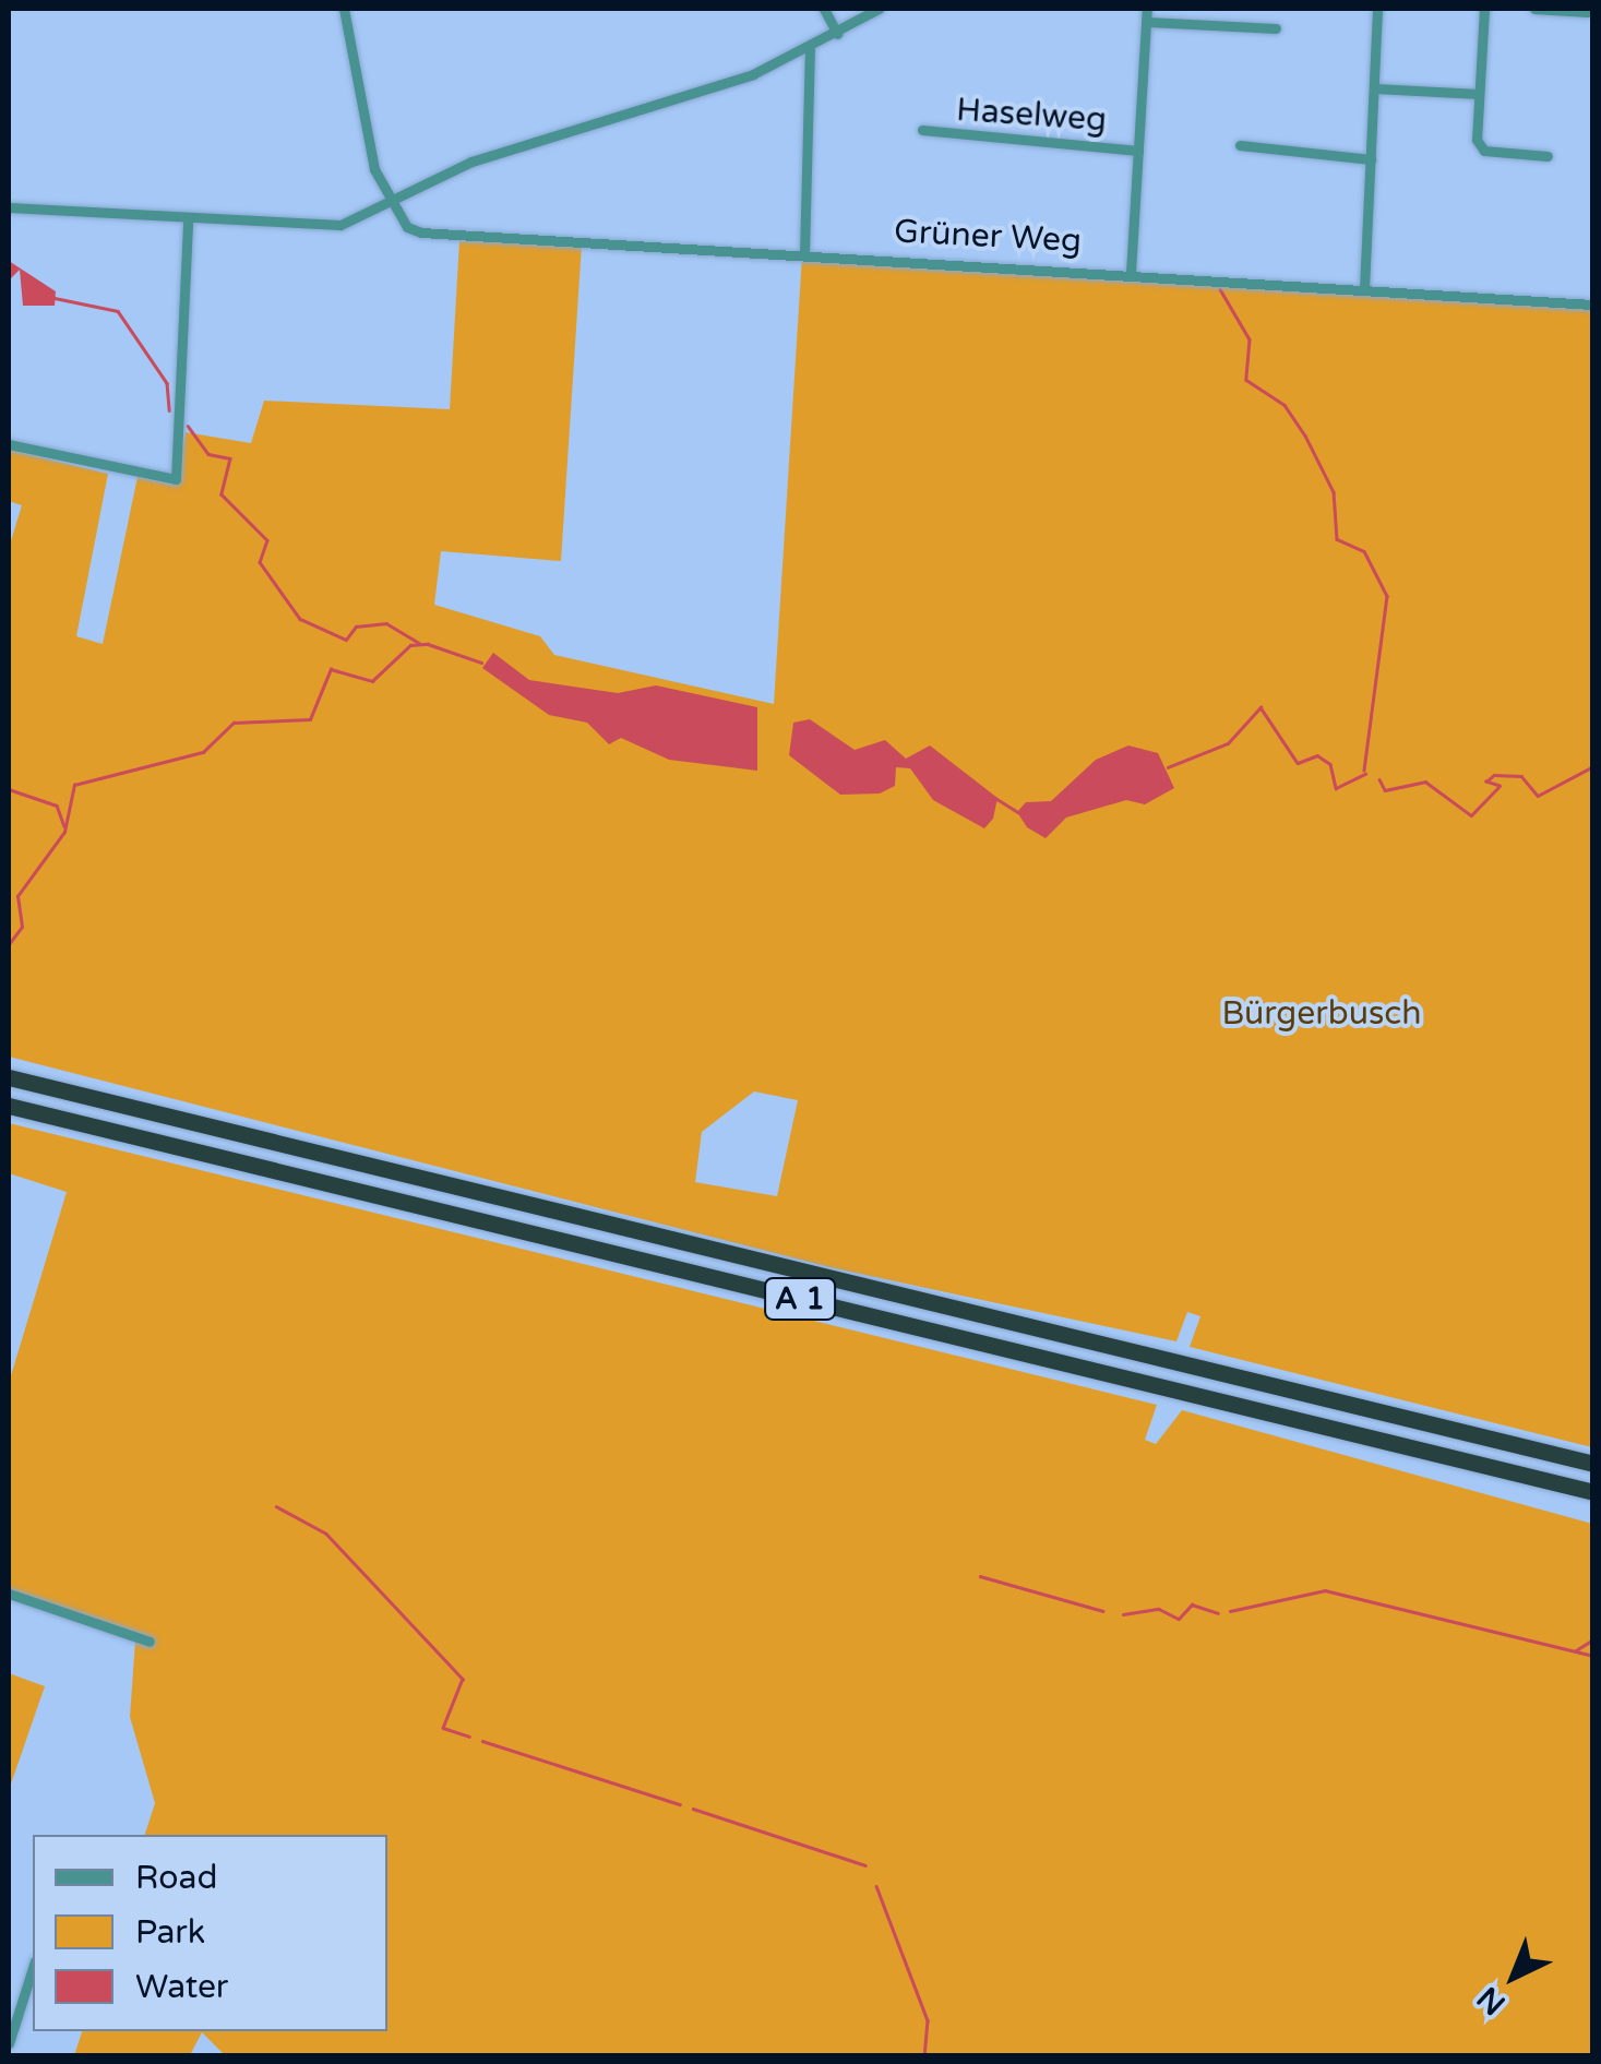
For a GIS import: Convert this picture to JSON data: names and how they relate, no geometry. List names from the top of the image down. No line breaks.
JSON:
{"streets":{"highway":["A 1"],"street":["Haselweg","Grüner Weg"]},"parks":["Bürgerbusch"],"legend":["Road","Park","Water"],"north":"bottom left"}
